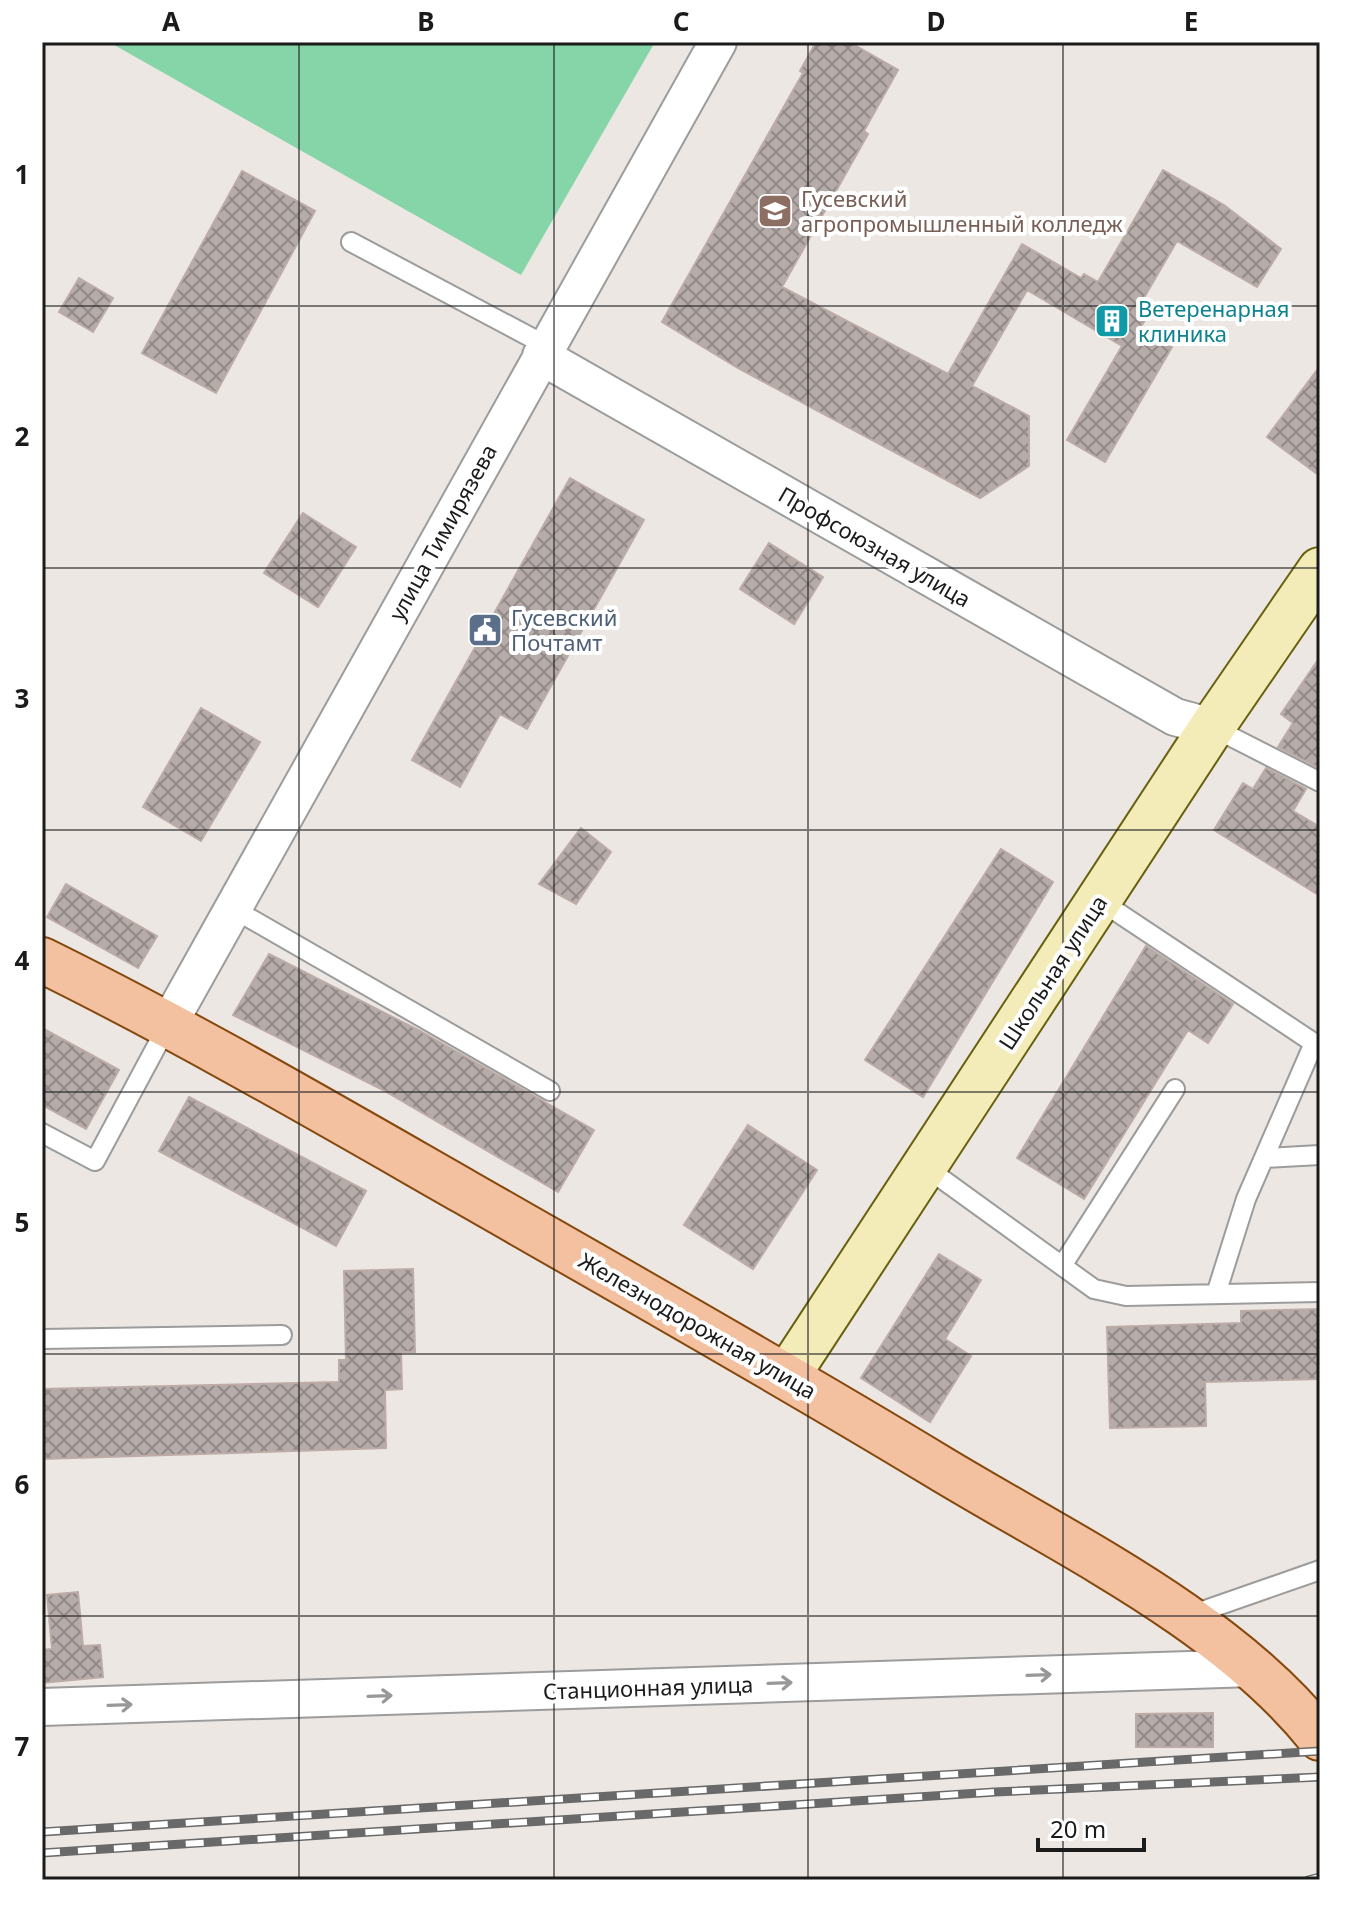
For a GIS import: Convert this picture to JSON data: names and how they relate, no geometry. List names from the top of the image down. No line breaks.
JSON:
{"streets":{"main road":["Школьная улица","Железнодорожная улица"],"street":["улица Тимирязева","Профсоюзная улица","Станционная улица"]},"crossings":[["улица Тимирязева","Профсоюзная улица"],["улица Тимирязева","Железнодорожная улица"],["Профсоюзная улица","Школьная улица"],["Школьная улица","Железнодорожная улица"],["Железнодорожная улица","Станционная улица"]],"one_way":["Станционная улица"],"places":{"school or university":["Гусевский агропромышленный колледж"],"building":["Ветеренарная клиника"],"public building":["Гусевский Почтамт"]},"scale_bar":"20 m","grid":{"columns":["A","B","C","D","E"],"rows":["1","2","3","4","5","6","7"]}}
